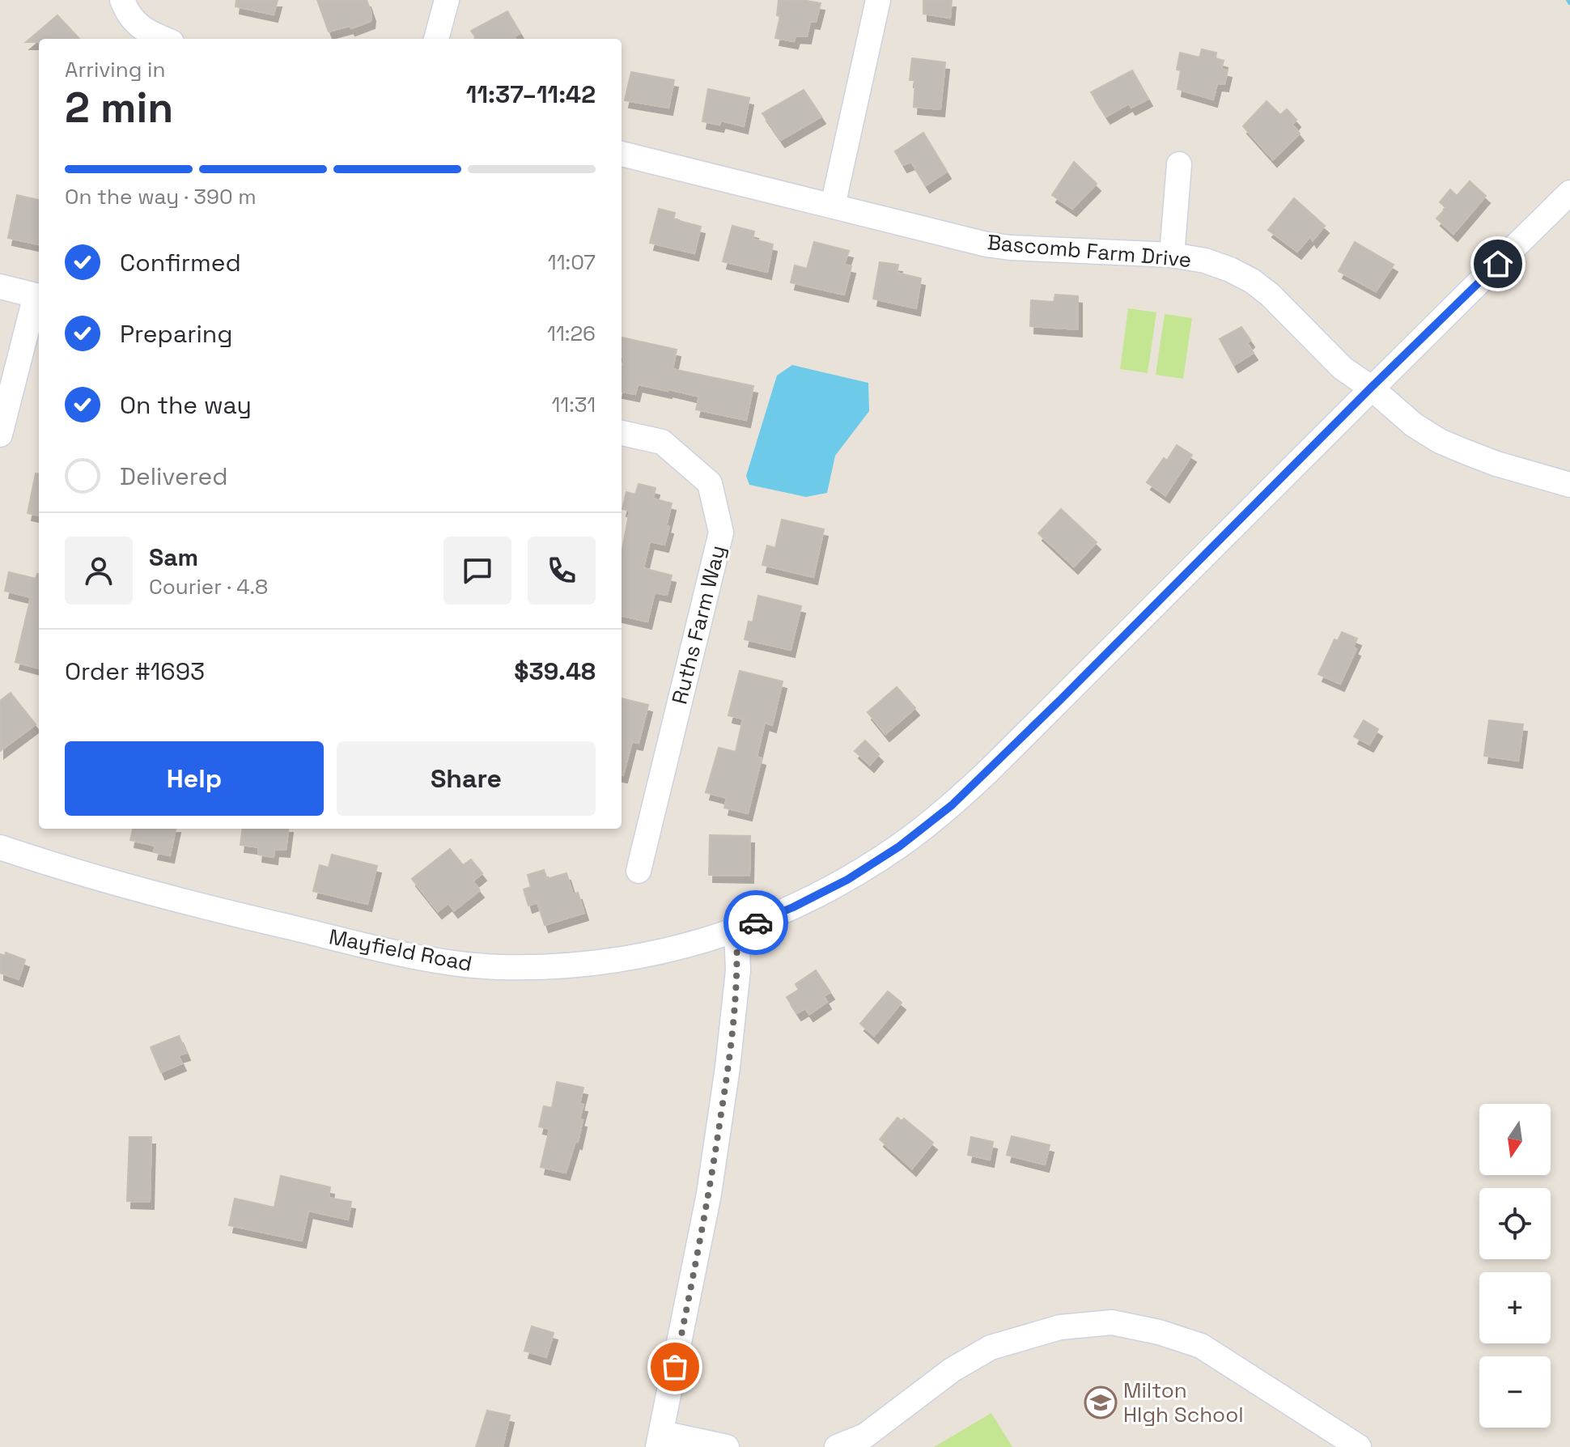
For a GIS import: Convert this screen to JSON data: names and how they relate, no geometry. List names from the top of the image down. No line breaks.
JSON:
{"streets":{"street":["Bascomb Farm Drive","Ruths Farm Way","Mayfield Road"]},"crossings":[["Bascomb Farm Drive","Mayfield Road"]],"places":{"school or university":["Milton HIgh School"]},"north":"bottom","page":{"heading":["2 min","Arriving in","11:37–11:42"],"panel":["Sam","Courier · 4.8","Order #1693","$39.48"],"bar":"On the way · 390 m","list":[["Confirmed","11:07"],["Preparing","11:26"],["On the way","11:31"],"Delivered"],"buttons":["Help","Share"],"map_buttons":["+","−"]}}
